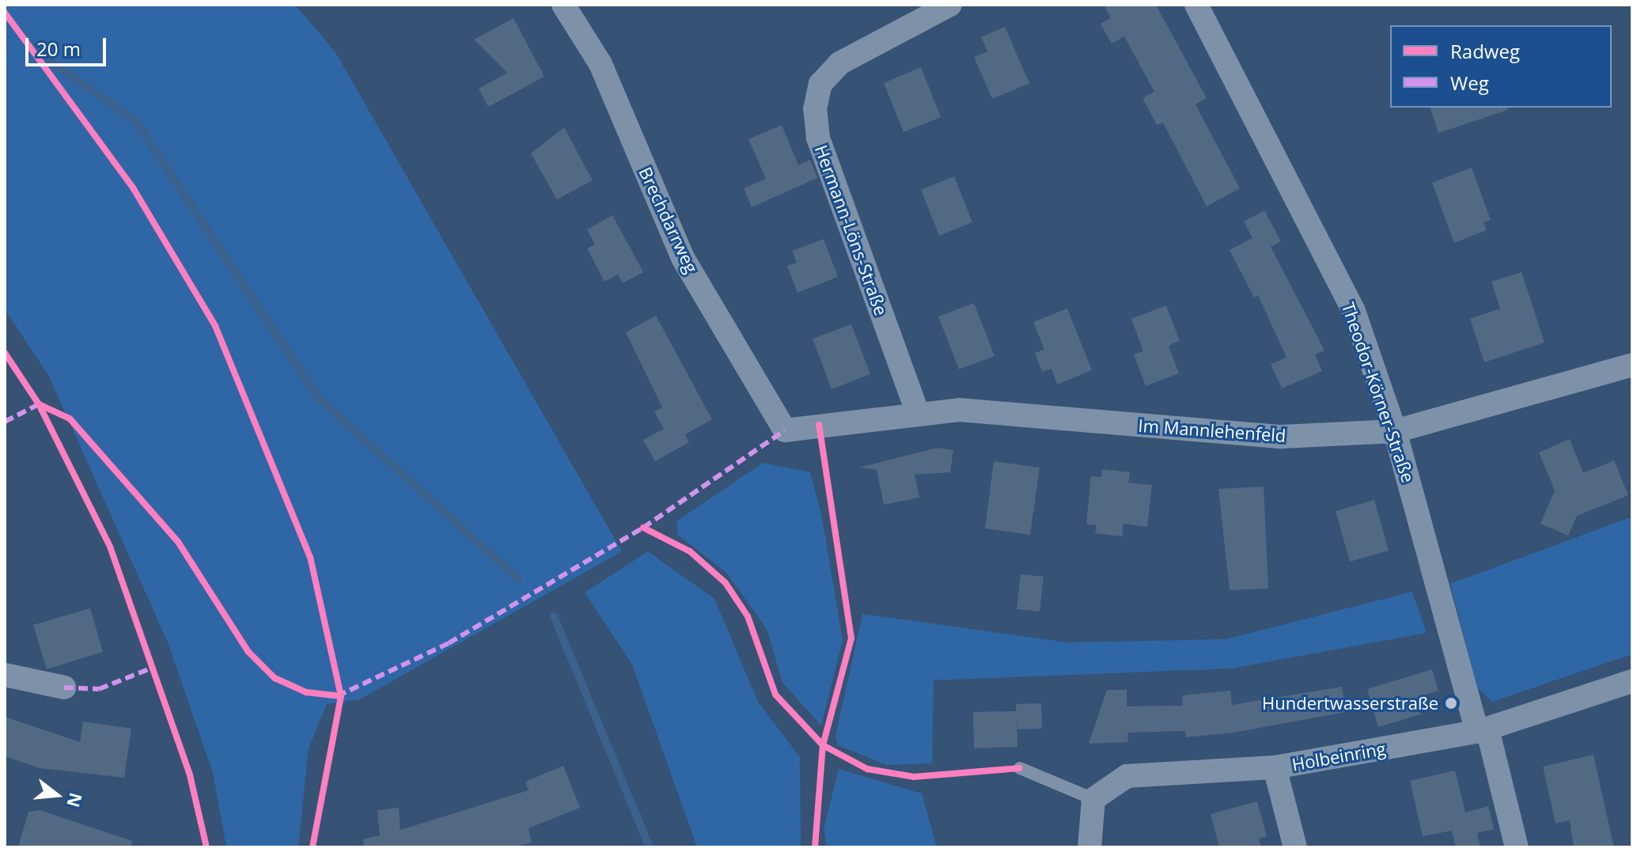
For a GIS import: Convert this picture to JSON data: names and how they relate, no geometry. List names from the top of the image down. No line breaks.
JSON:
{"streets":{"street":["Brechdarrweg","Hermann-Löns-Straße","Theodor-Körner-Straße","Im Mannlehenfeld","Holbeinring"]},"crossings":[["Brechdarrweg","Im Mannlehenfeld"],["Hermann-Löns-Straße","Im Mannlehenfeld"],["Theodor-Körner-Straße","Im Mannlehenfeld"],["Theodor-Körner-Straße","Holbeinring"]],"places":["Hundertwasserstraße"],"legend":["Radweg","Weg"],"scale_bar":"20 m","north":"right"}
